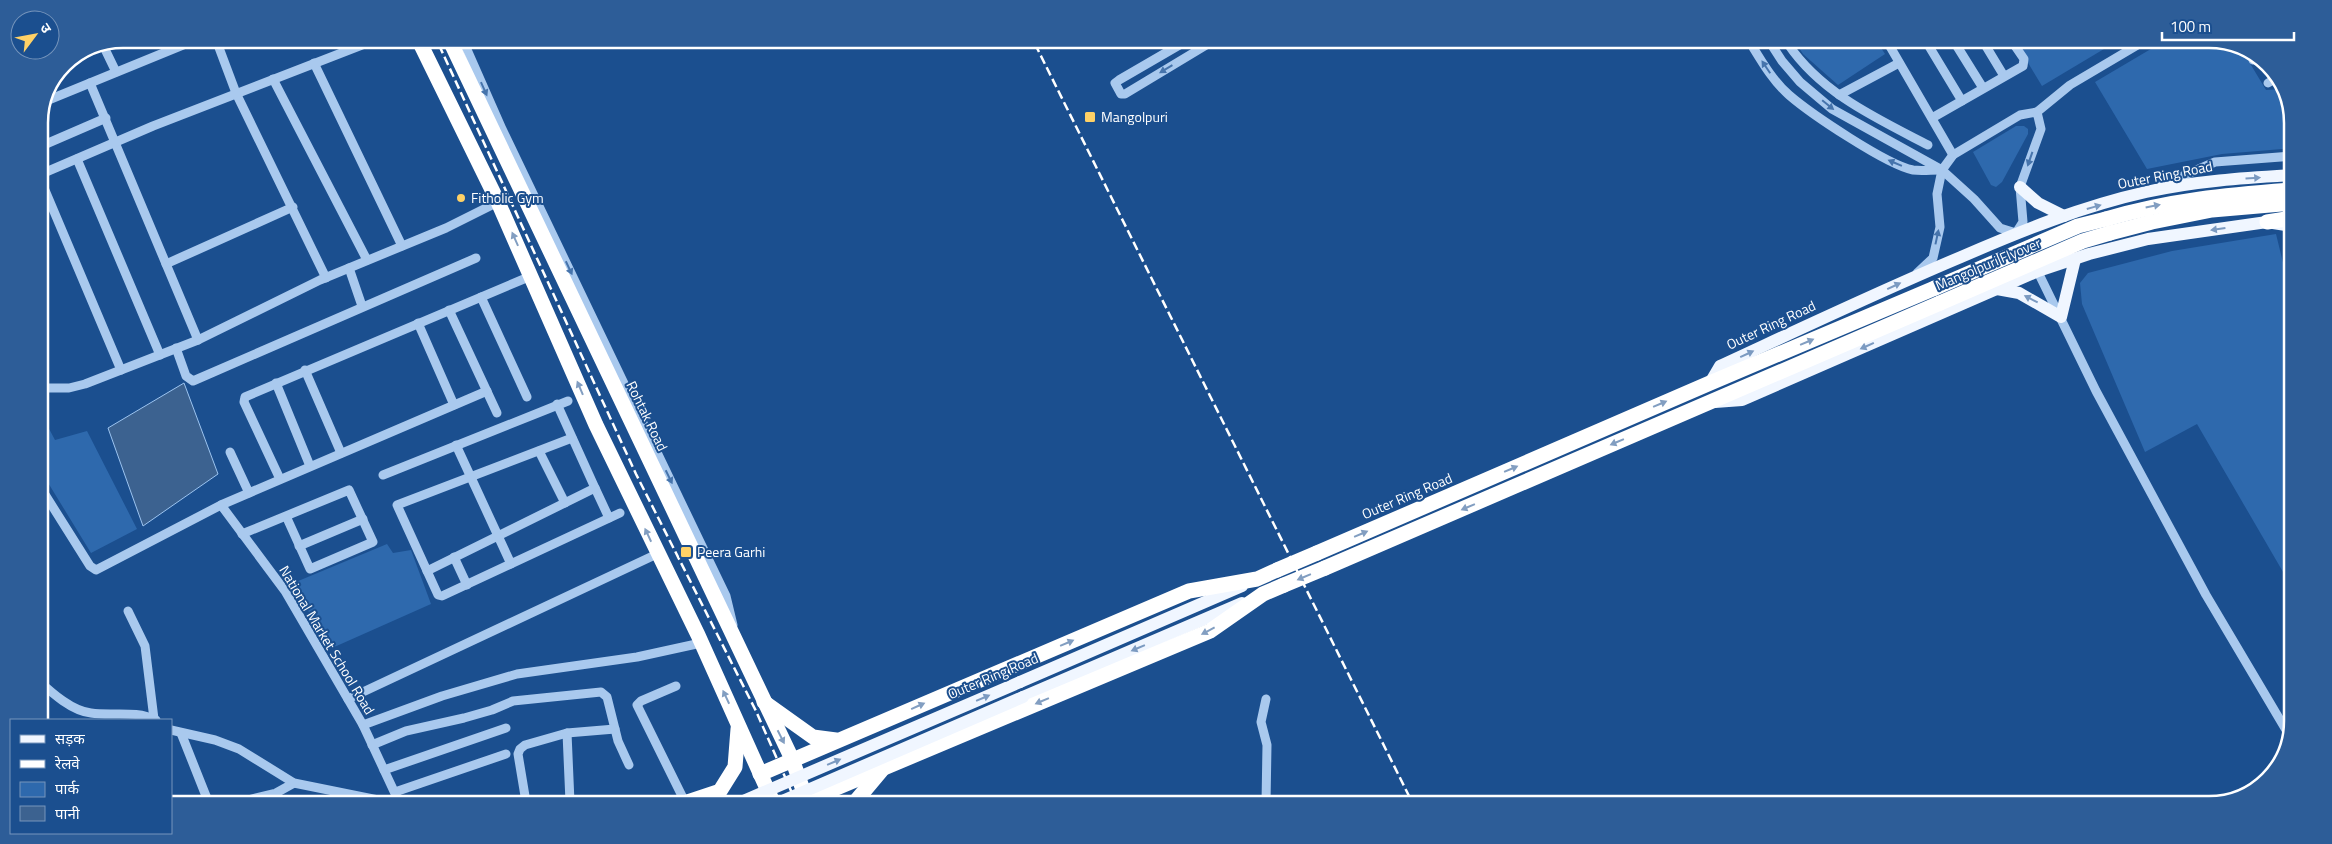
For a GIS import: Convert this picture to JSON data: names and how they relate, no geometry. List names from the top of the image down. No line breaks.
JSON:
{"streets":{"highway":["Outer Ring Road","Mangolpuri Flyover","Rohtak Road"],"street":["National Market School Road"]},"crossings":[["Outer Ring Road","Mangolpuri Flyover"],["Outer Ring Road","Rohtak Road"]],"places":{"transit":["Mangolpuri","Peera Garhi"],"other":["Fitholic Gym"]},"legend":["सड़क","रेलवे","पार्क","पानी"],"scale_bar":"100 m","north":"top right"}
